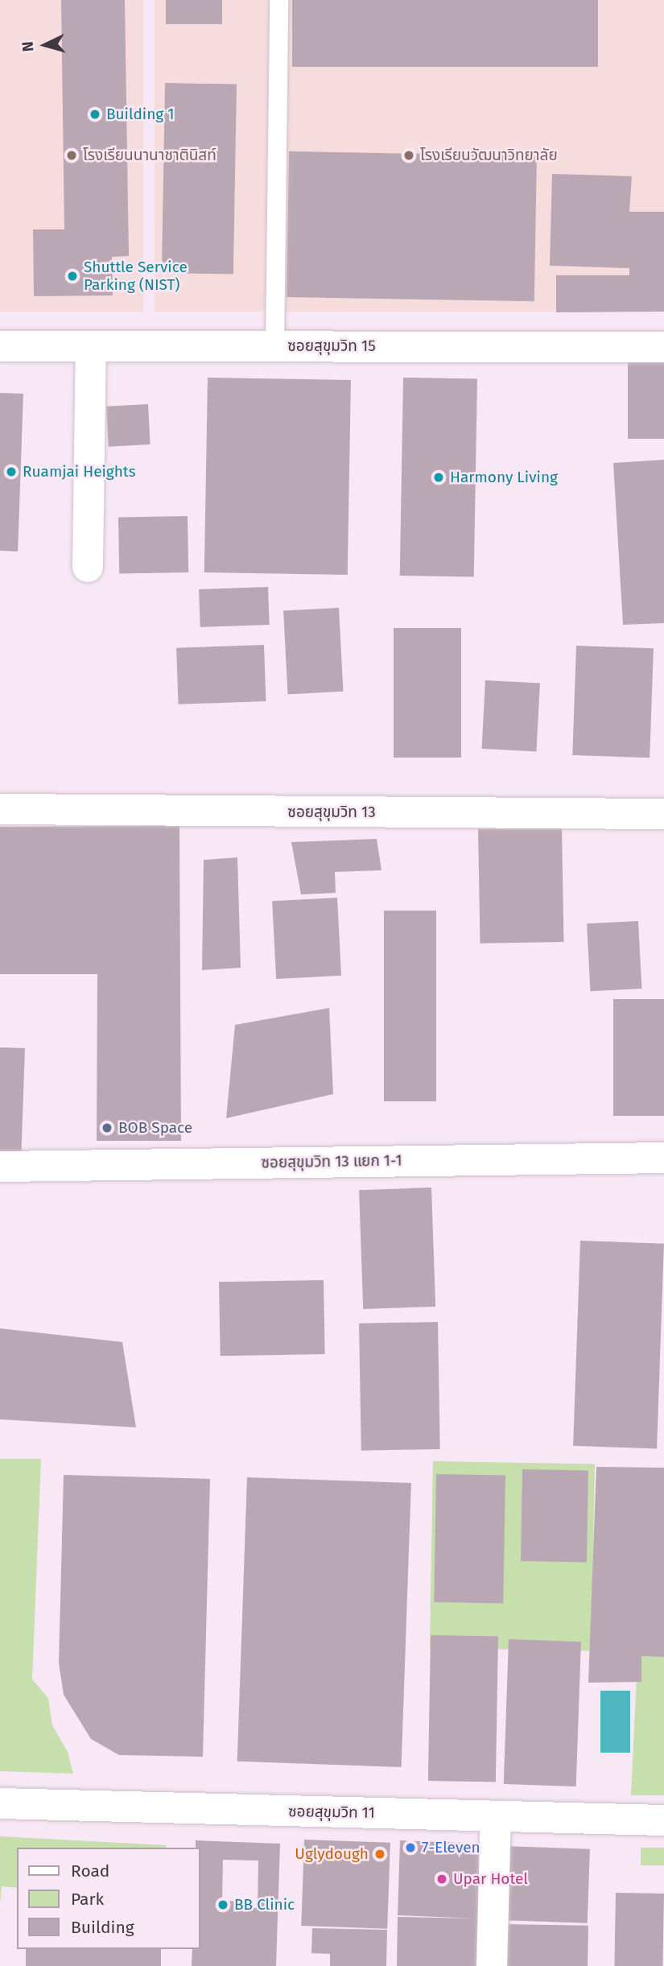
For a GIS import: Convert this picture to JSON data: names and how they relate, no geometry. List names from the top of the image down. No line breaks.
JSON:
{"streets":{"street":["ซอยสุขุมวิท 15","ซอยสุขุมวิท 13","ซอยสุขุมวิท 13 แยก 1-1","ซอยสุขุมวิท 11"]},"places":["Building 1","โรงเรียนนานาชาตินิสท์","โรงเรียนวัฒนาวิทยาลัย","Shuttle Service Parking (NIST)","Ruamjai Heights","Harmony Living","BOB Space","7-Eleven","Uglydough","Upar Hotel","BB Clinic"],"legend":["Road","Park","Building"],"north":"left"}
